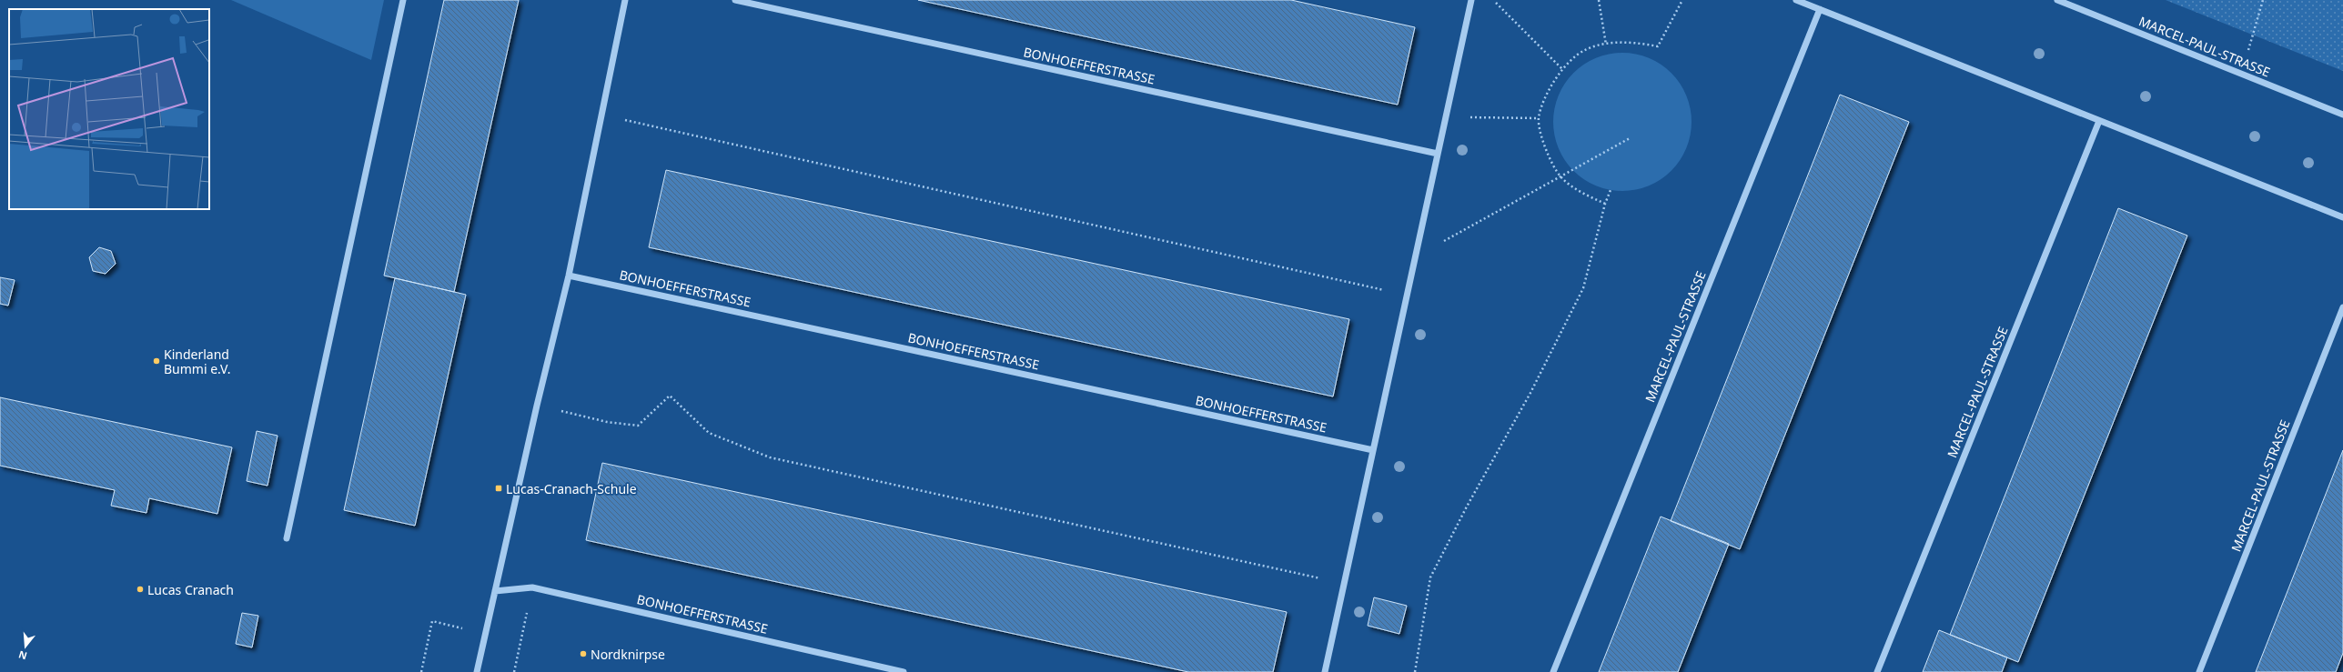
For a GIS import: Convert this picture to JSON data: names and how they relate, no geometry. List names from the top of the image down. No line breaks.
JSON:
{"streets":{"street":["MARCEL-PAUL-STRASSE","BONHOEFFERSTRASSE"]},"places":{"other":["Kinderland Bummi e.V.","Lucas Cranach","Nordknirpse"],"transit":["Lucas-Cranach-Schule"]},"north":"bottom"}
